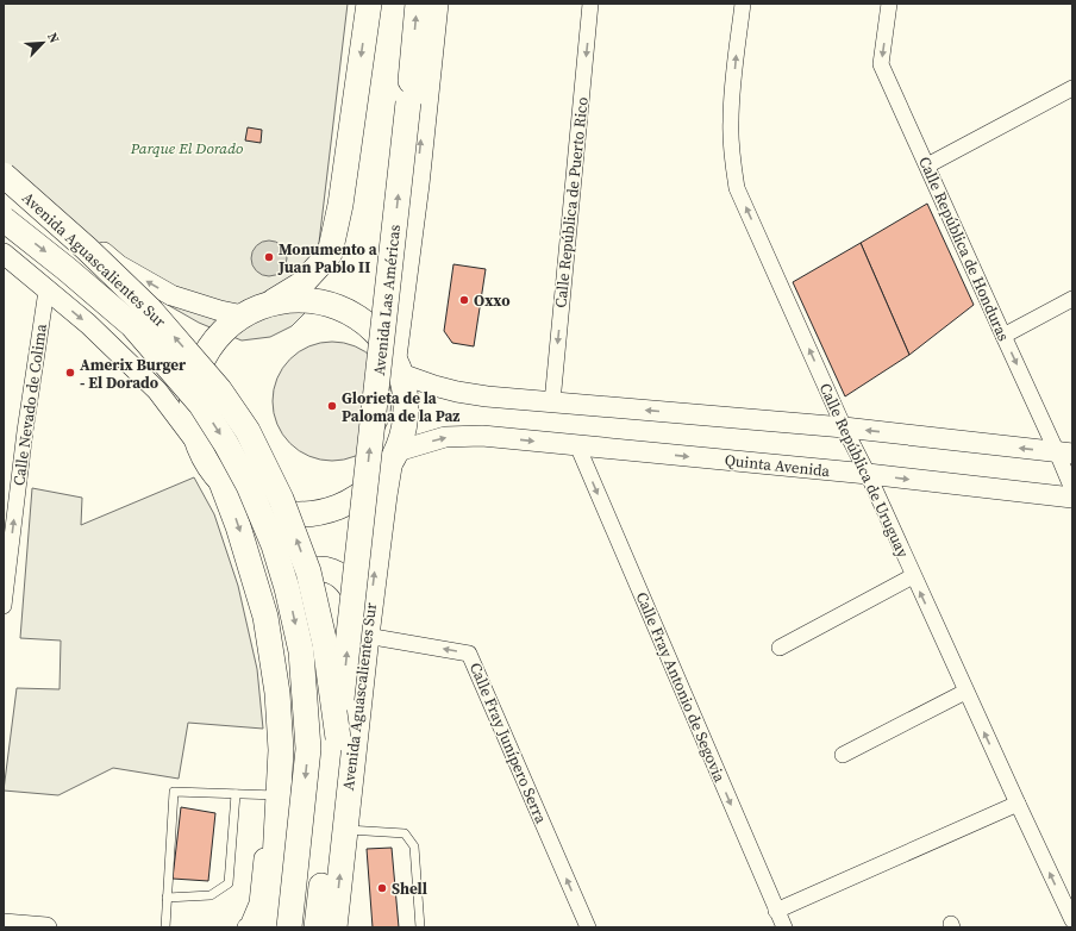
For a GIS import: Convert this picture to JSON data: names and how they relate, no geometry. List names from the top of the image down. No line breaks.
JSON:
{"streets":{"main road":["Avenida Aguascalientes Sur","Avenida Las Américas"],"street":["Calle República de Puerto Rico","Calle República de Honduras","Calle Nevado de Colima","Quinta Avenida","Calle República de Uruguay","Calle Fray Antonio de Segovia","Calle Fray Junípero Serra"]},"crossings":[["Avenida Aguascalientes Sur","Avenida Las Américas"],["Avenida Aguascalientes Sur","Calle Nevado de Colima"],["Avenida Aguascalientes Sur","Quinta Avenida"],["Avenida Aguascalientes Sur","Calle Fray Junípero Serra"],["Quinta Avenida","Calle República de Uruguay"],["Quinta Avenida","Calle Fray Antonio de Segovia"]],"one_way":["Calle República de Puerto Rico","Calle República de Honduras","Calle Nevado de Colima","Calle República de Uruguay","Calle Fray Antonio de Segovia","Calle Fray Junípero Serra"],"parks":["Parque El Dorado"],"places":["Monumento a Juan Pablo II","Oxxo","Amerix Burger - El Dorado","Glorieta de la Paloma de la Paz","Shell"],"north":"top right"}
